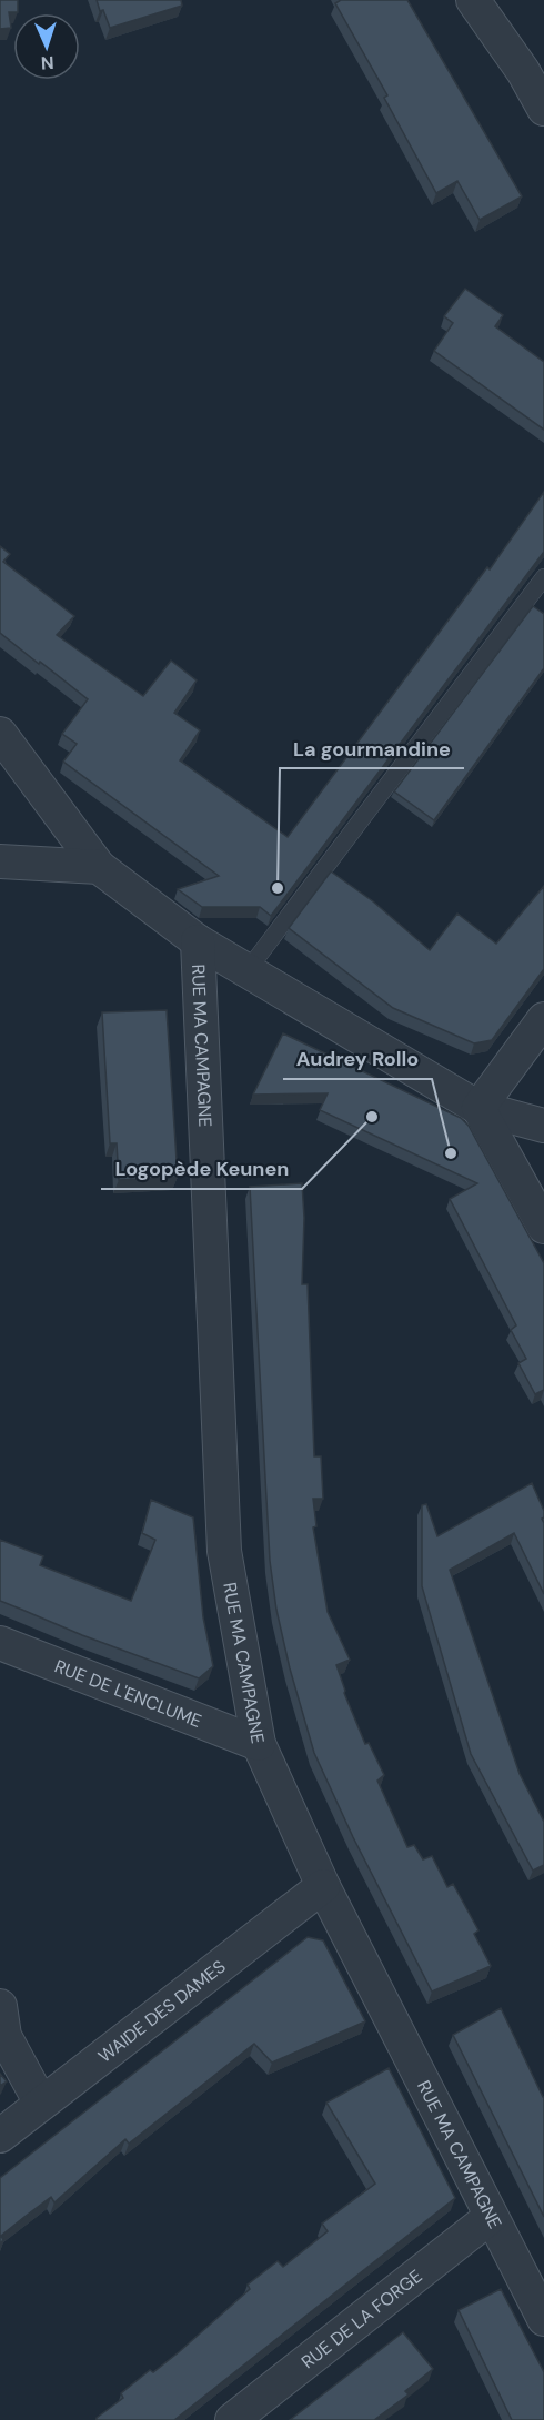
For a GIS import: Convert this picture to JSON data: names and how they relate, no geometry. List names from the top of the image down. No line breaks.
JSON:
{"streets":{"street":["RUE MA CAMPAGNE","RUE DE L'ENCLUME","WAIDE DES DAMES","RUE DE LA FORGE"]},"crossings":[["RUE MA CAMPAGNE","RUE DE L'ENCLUME"],["RUE MA CAMPAGNE","WAIDE DES DAMES"],["RUE MA CAMPAGNE","RUE DE LA FORGE"]],"places":["La gourmandine","Logopède Keunen","Audrey Rollo"],"north":"bottom"}
